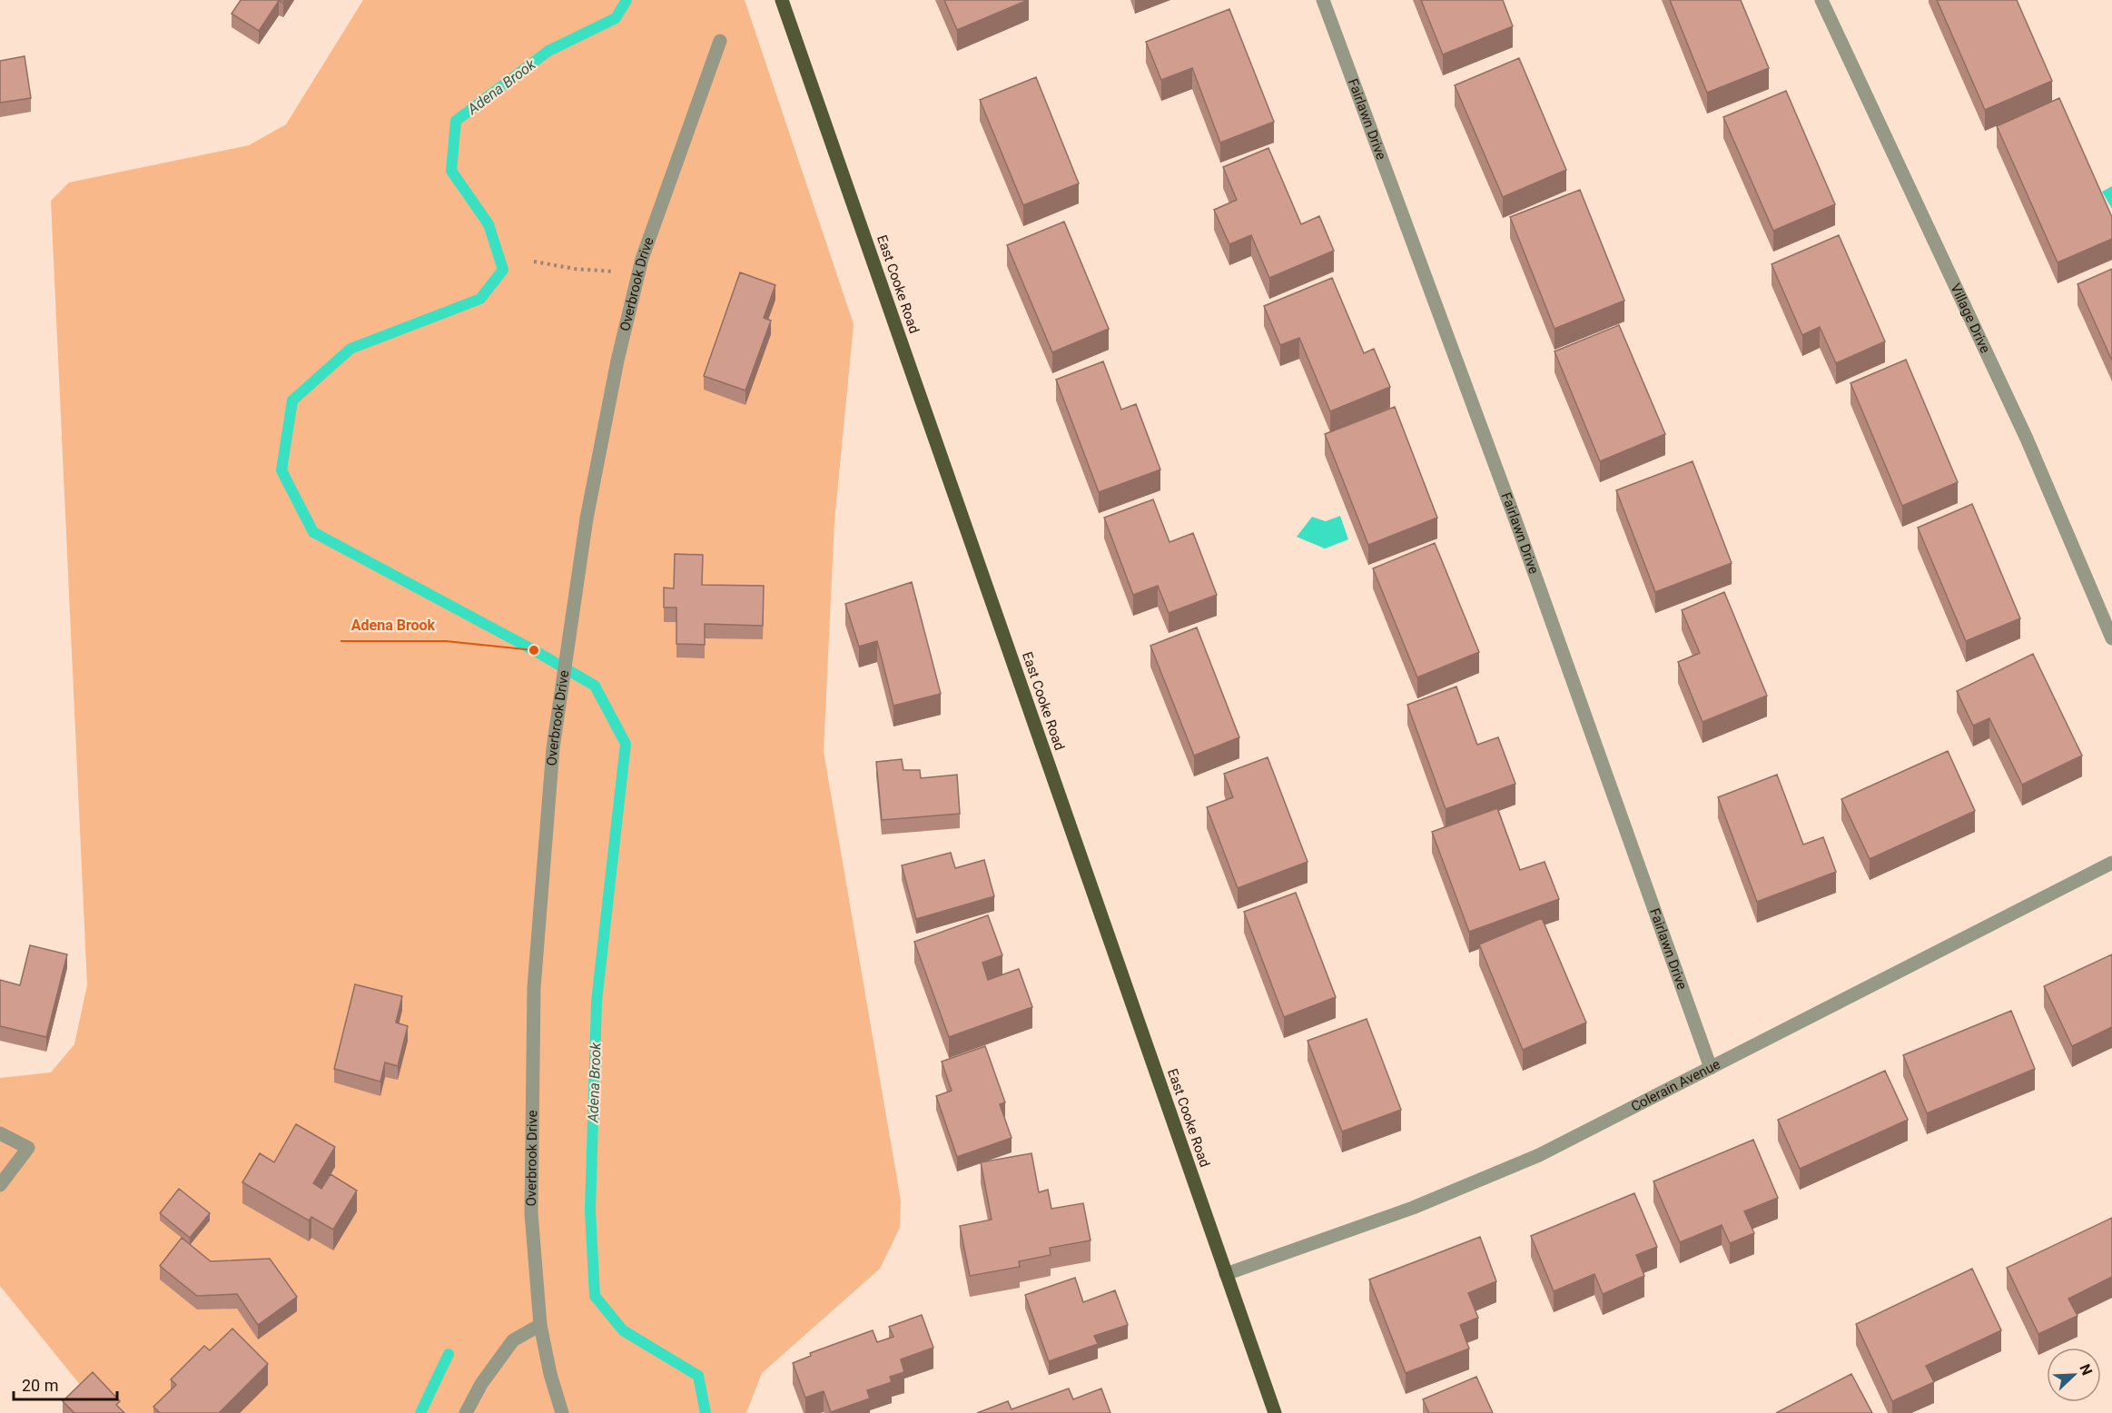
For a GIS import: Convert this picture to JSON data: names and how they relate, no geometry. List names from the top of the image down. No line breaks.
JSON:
{"streets":{"main road":["East Cooke Road"],"street":["Fairlawn Drive","Overbrook Drive","Village Drive","Colerain Avenue"]},"crossings":[["Fairlawn Drive","Colerain Avenue"],["East Cooke Road","Colerain Avenue"]],"water":["Adena Brook"],"places":["Adena Brook"],"scale_bar":"20 m","north":"top right"}
